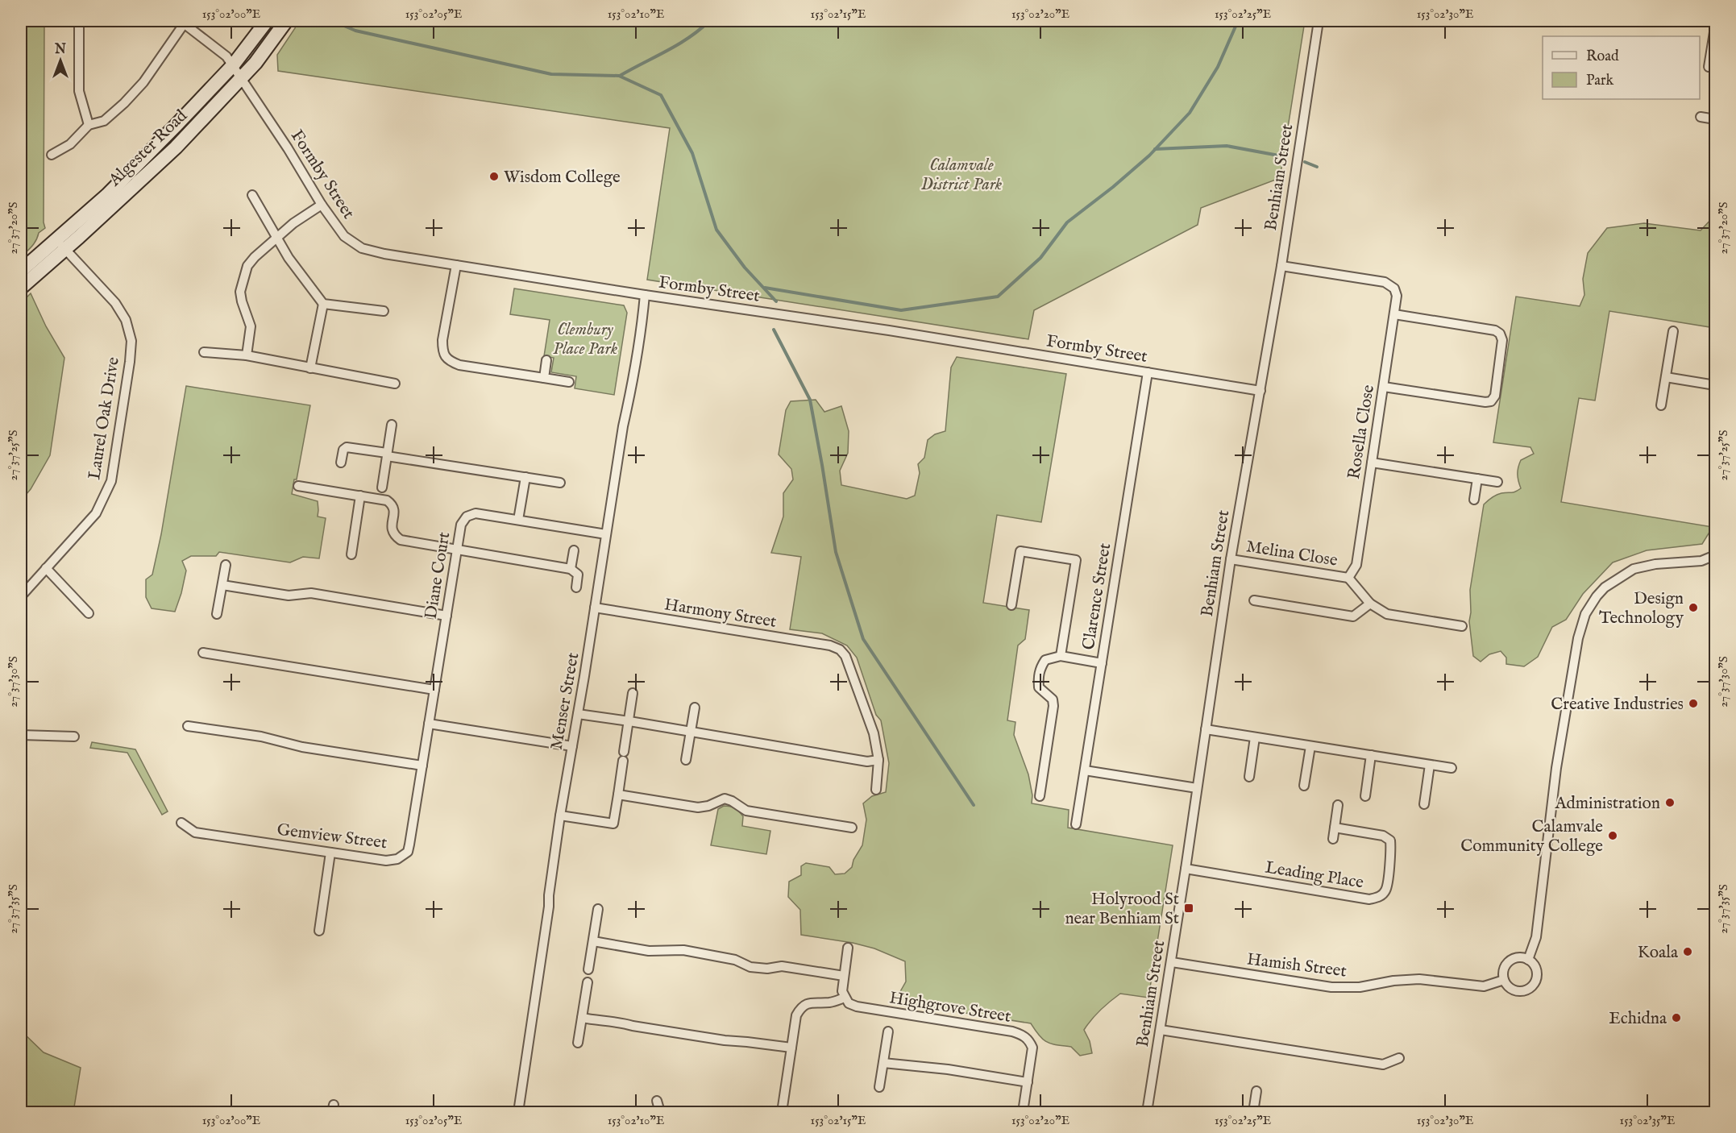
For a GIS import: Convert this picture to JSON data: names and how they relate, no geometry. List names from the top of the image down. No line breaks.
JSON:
{"streets":{"main road":["Algester Road"],"street":["Formby Street","Benhiam Street","Laurel Oak Drive","Rosella Close","Melina Close","Diane Court","Clarence Street","Harmony Street","Menser Street","Gemview Street","Leading Place","Hamish Street","Highgrove Street"]},"crossings":[["Algester Road","Formby Street"],["Algester Road","Laurel Oak Drive"],["Formby Street","Benhiam Street"],["Formby Street","Clarence Street"],["Formby Street","Menser Street"],["Benhiam Street","Rosella Close"],["Benhiam Street","Melina Close"],["Benhiam Street","Leading Place"],["Benhiam Street","Hamish Street"],["Rosella Close","Melina Close"],["Diane Court","Menser Street"],["Diane Court","Gemview Street"],["Harmony Street","Menser Street"]],"parks":["Calamvale District Park","Clembury Place Park"],"places":{"other":["Wisdom College","Design Technology","Creative Industries","Administration","Calamvale Community College","Koala","Echidna"],"transit":["Holyrood St near Benhiam St"]},"legend":["Road","Park"],"north":"top","coordinates":["153°02'00\"E","153°02'05\"E","153°02'10\"E","153°02'15\"E","153°02'20\"E","153°02'25\"E","153°02'30\"E","27°37'20\"S","27°37'25\"S","27°37'30\"S","27°37'35\"S","153°02'35\"E"]}
